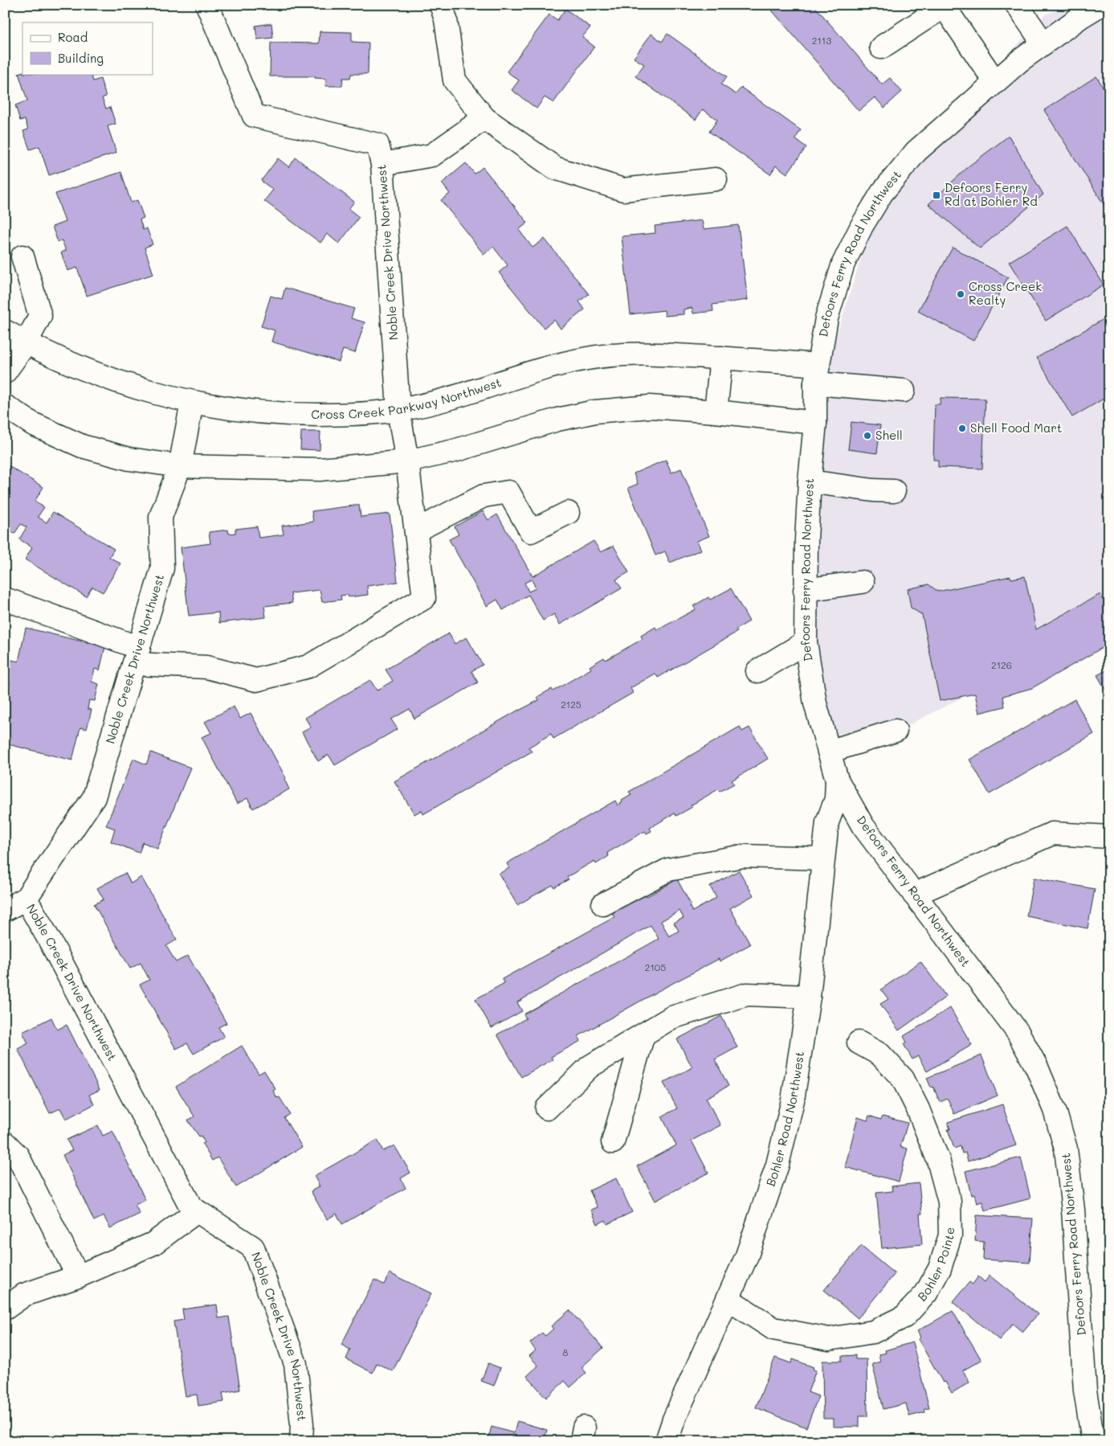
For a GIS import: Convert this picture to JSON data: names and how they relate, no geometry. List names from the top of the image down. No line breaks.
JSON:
{"streets":{"street":["Noble Creek Drive Northwest","Defoors Ferry Road Northwest","Cross Creek Parkway Northwest","Bohler Road Northwest","Bohler Pointe"]},"crossings":[["Noble Creek Drive Northwest","Cross Creek Parkway Northwest"],["Defoors Ferry Road Northwest","Cross Creek Parkway Northwest"],["Defoors Ferry Road Northwest","Bohler Road Northwest"],["Bohler Road Northwest","Bohler Pointe"]],"places":{"transit":["Defoors Ferry Rd at Bohler Rd"],"other":["Cross Creek Realty","Shell Food Mart","Shell"]},"house_numbers":["2113","2126","2125","2105","8"],"legend":["Road","Building"]}
